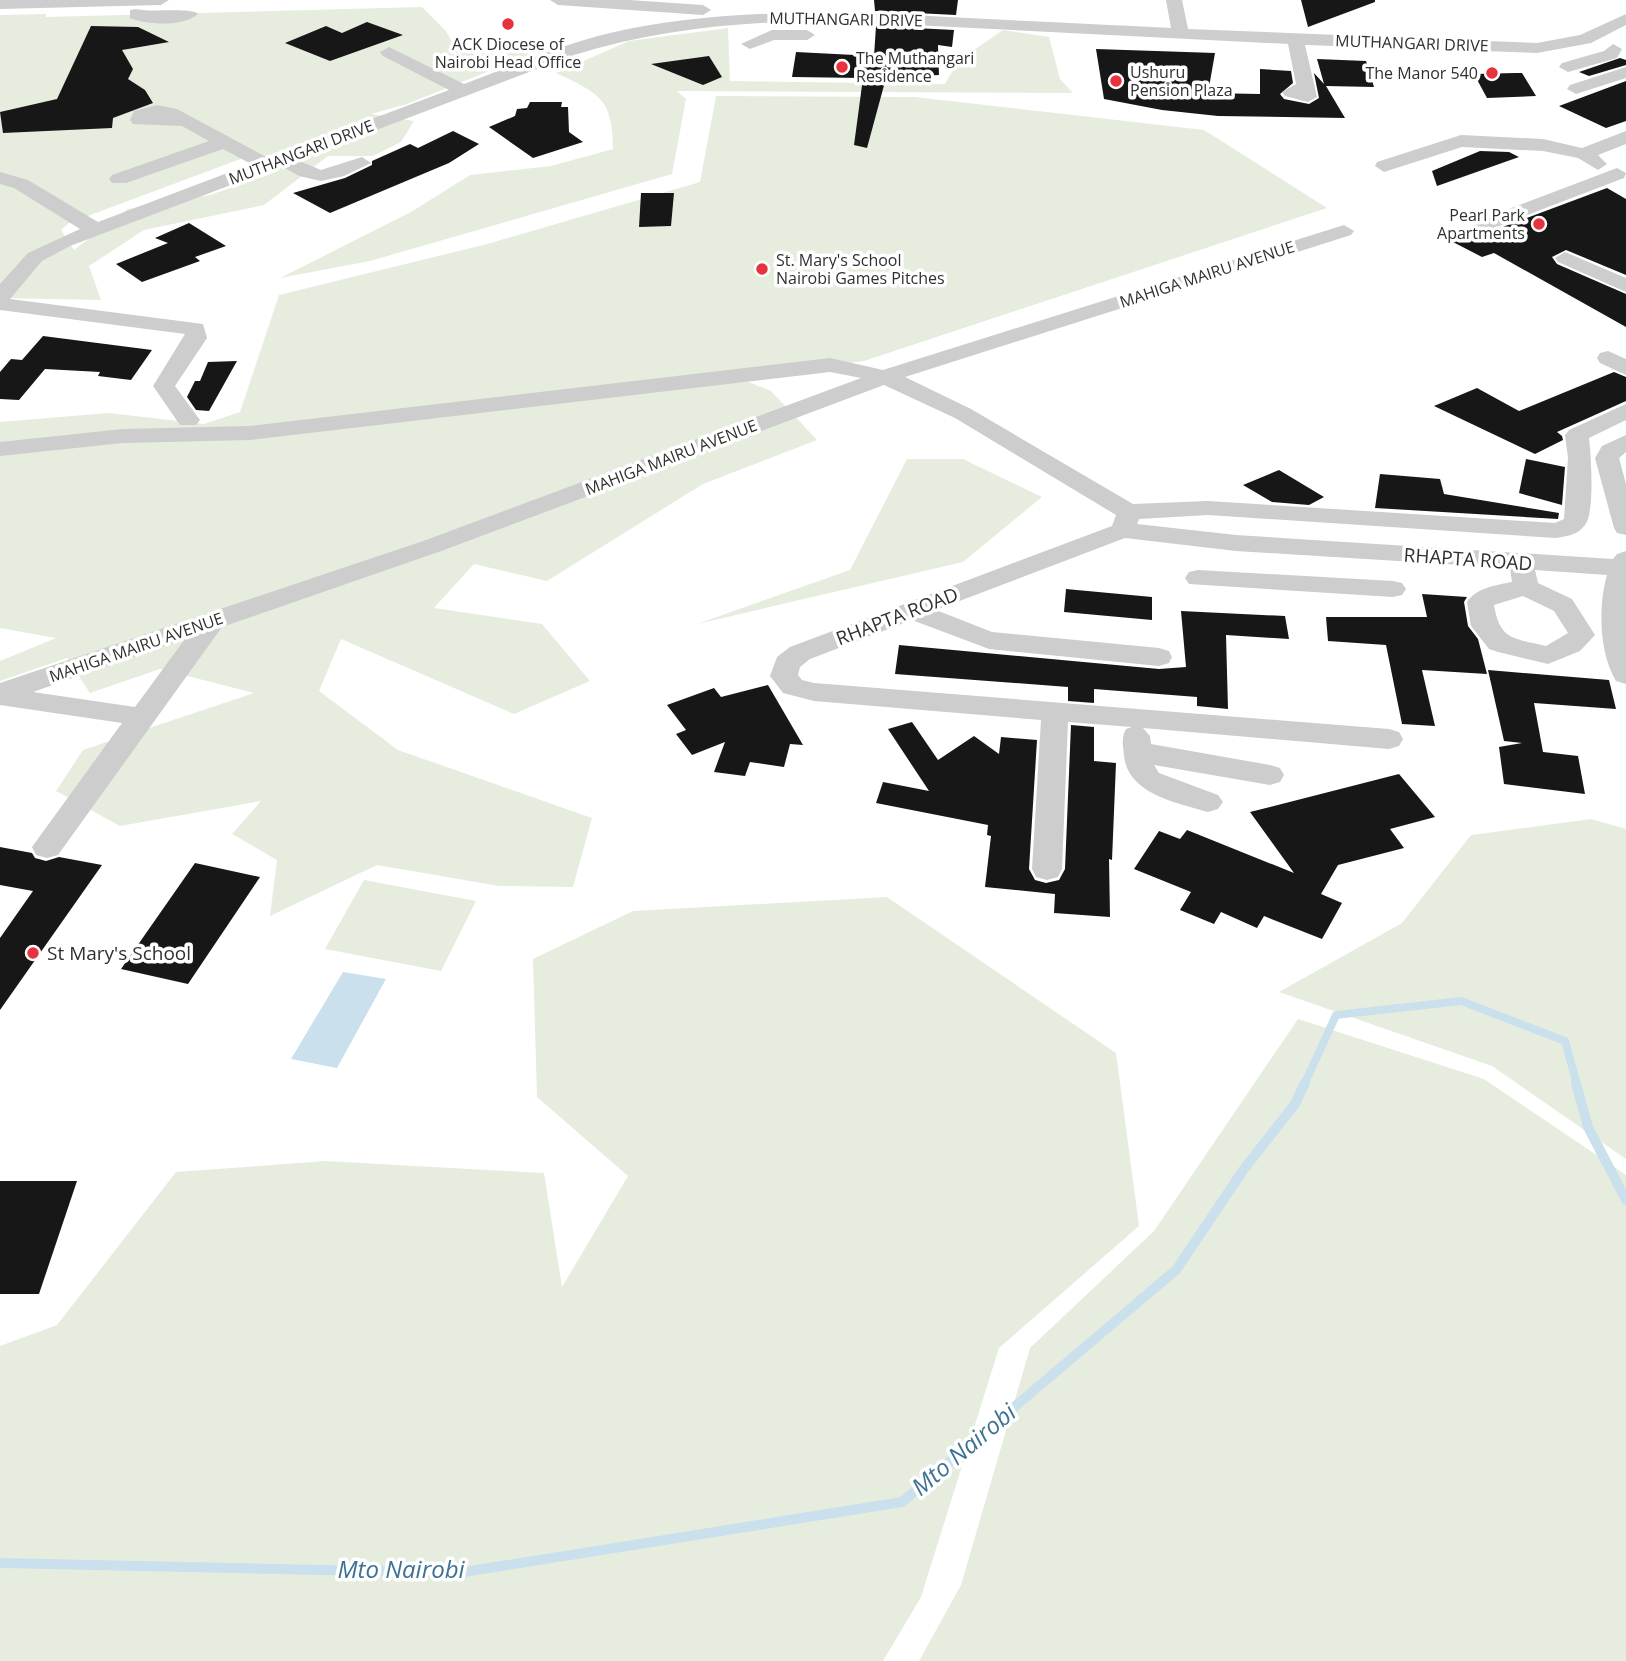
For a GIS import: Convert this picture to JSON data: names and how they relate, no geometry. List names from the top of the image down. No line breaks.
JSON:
{"streets":{"street":["MUTHANGARI DRIVE","MAHIGA MAIRU AVENUE","RHAPTA ROAD"]},"water":["Mto Nairobi"],"places":["ACK Diocese of Nairobi Head Office","The Muthangari Residence","The Manor 540","Ushuru Pension Plaza","Pearl Park Apartments","St. Mary's School Nairobi Games Pitches","St Mary's School"]}
